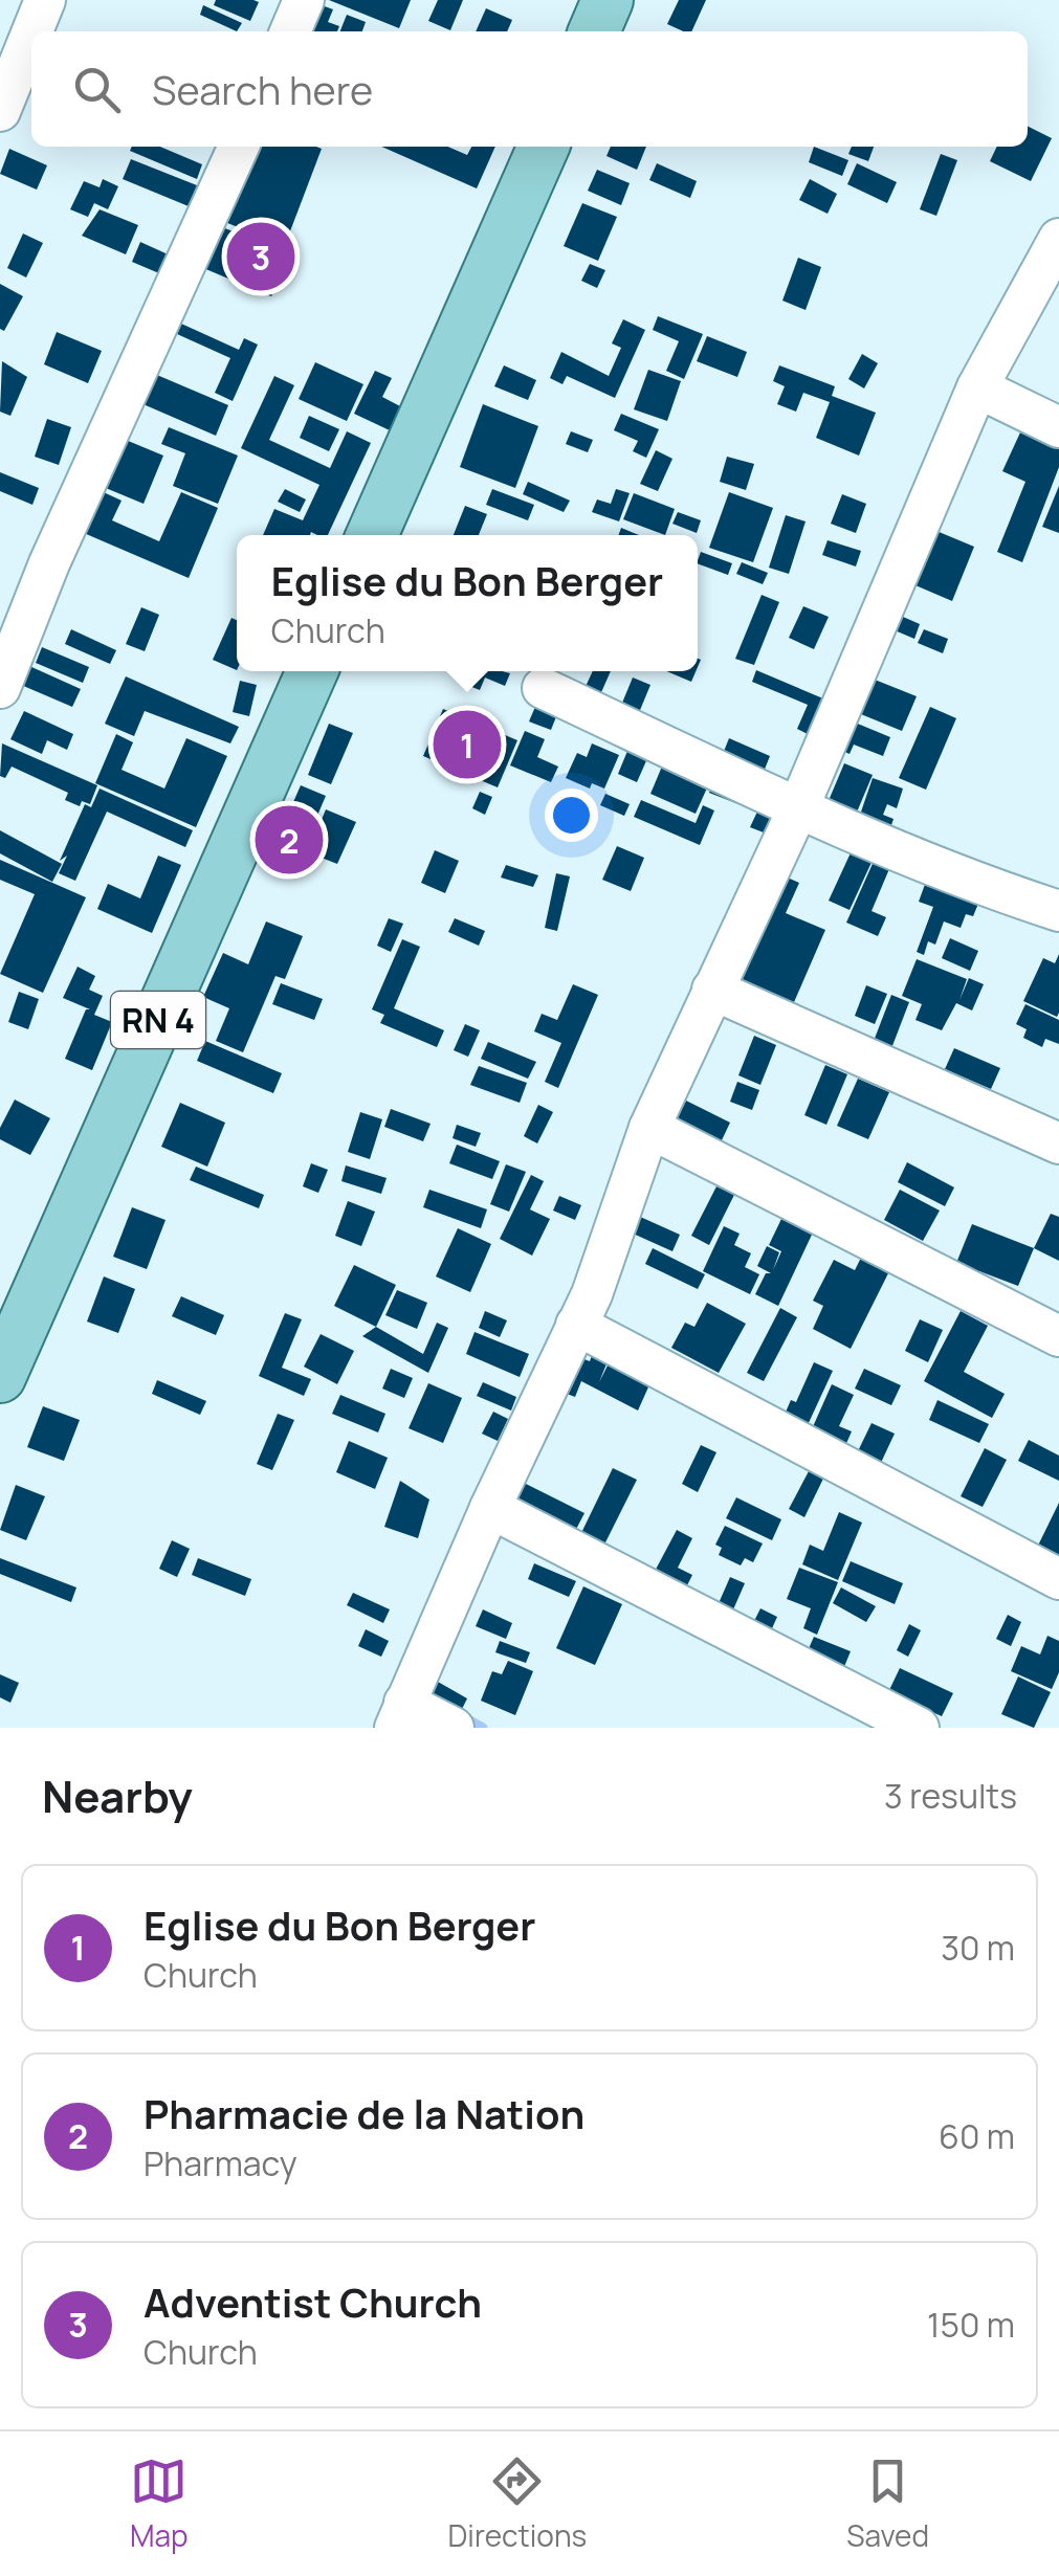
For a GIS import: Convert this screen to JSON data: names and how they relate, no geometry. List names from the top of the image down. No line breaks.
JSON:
{"streets":{"main road":["RN 4"]},"page":{"search":"Search here","pins":["3","1","2"],"popup":["Eglise du Bon Berger","Church"],"heading":["Nearby","3 results"],"list":[{"mark":"1","name":"Eglise du Bon Berger","note":"Church","value":"30 m"},{"mark":"2","name":"Pharmacie de la Nation","note":"Pharmacy","value":"60 m"},{"mark":"3","name":"Adventist Church","note":"Church","value":"150 m"}],"nav":["Map","Directions","Saved"]}}
